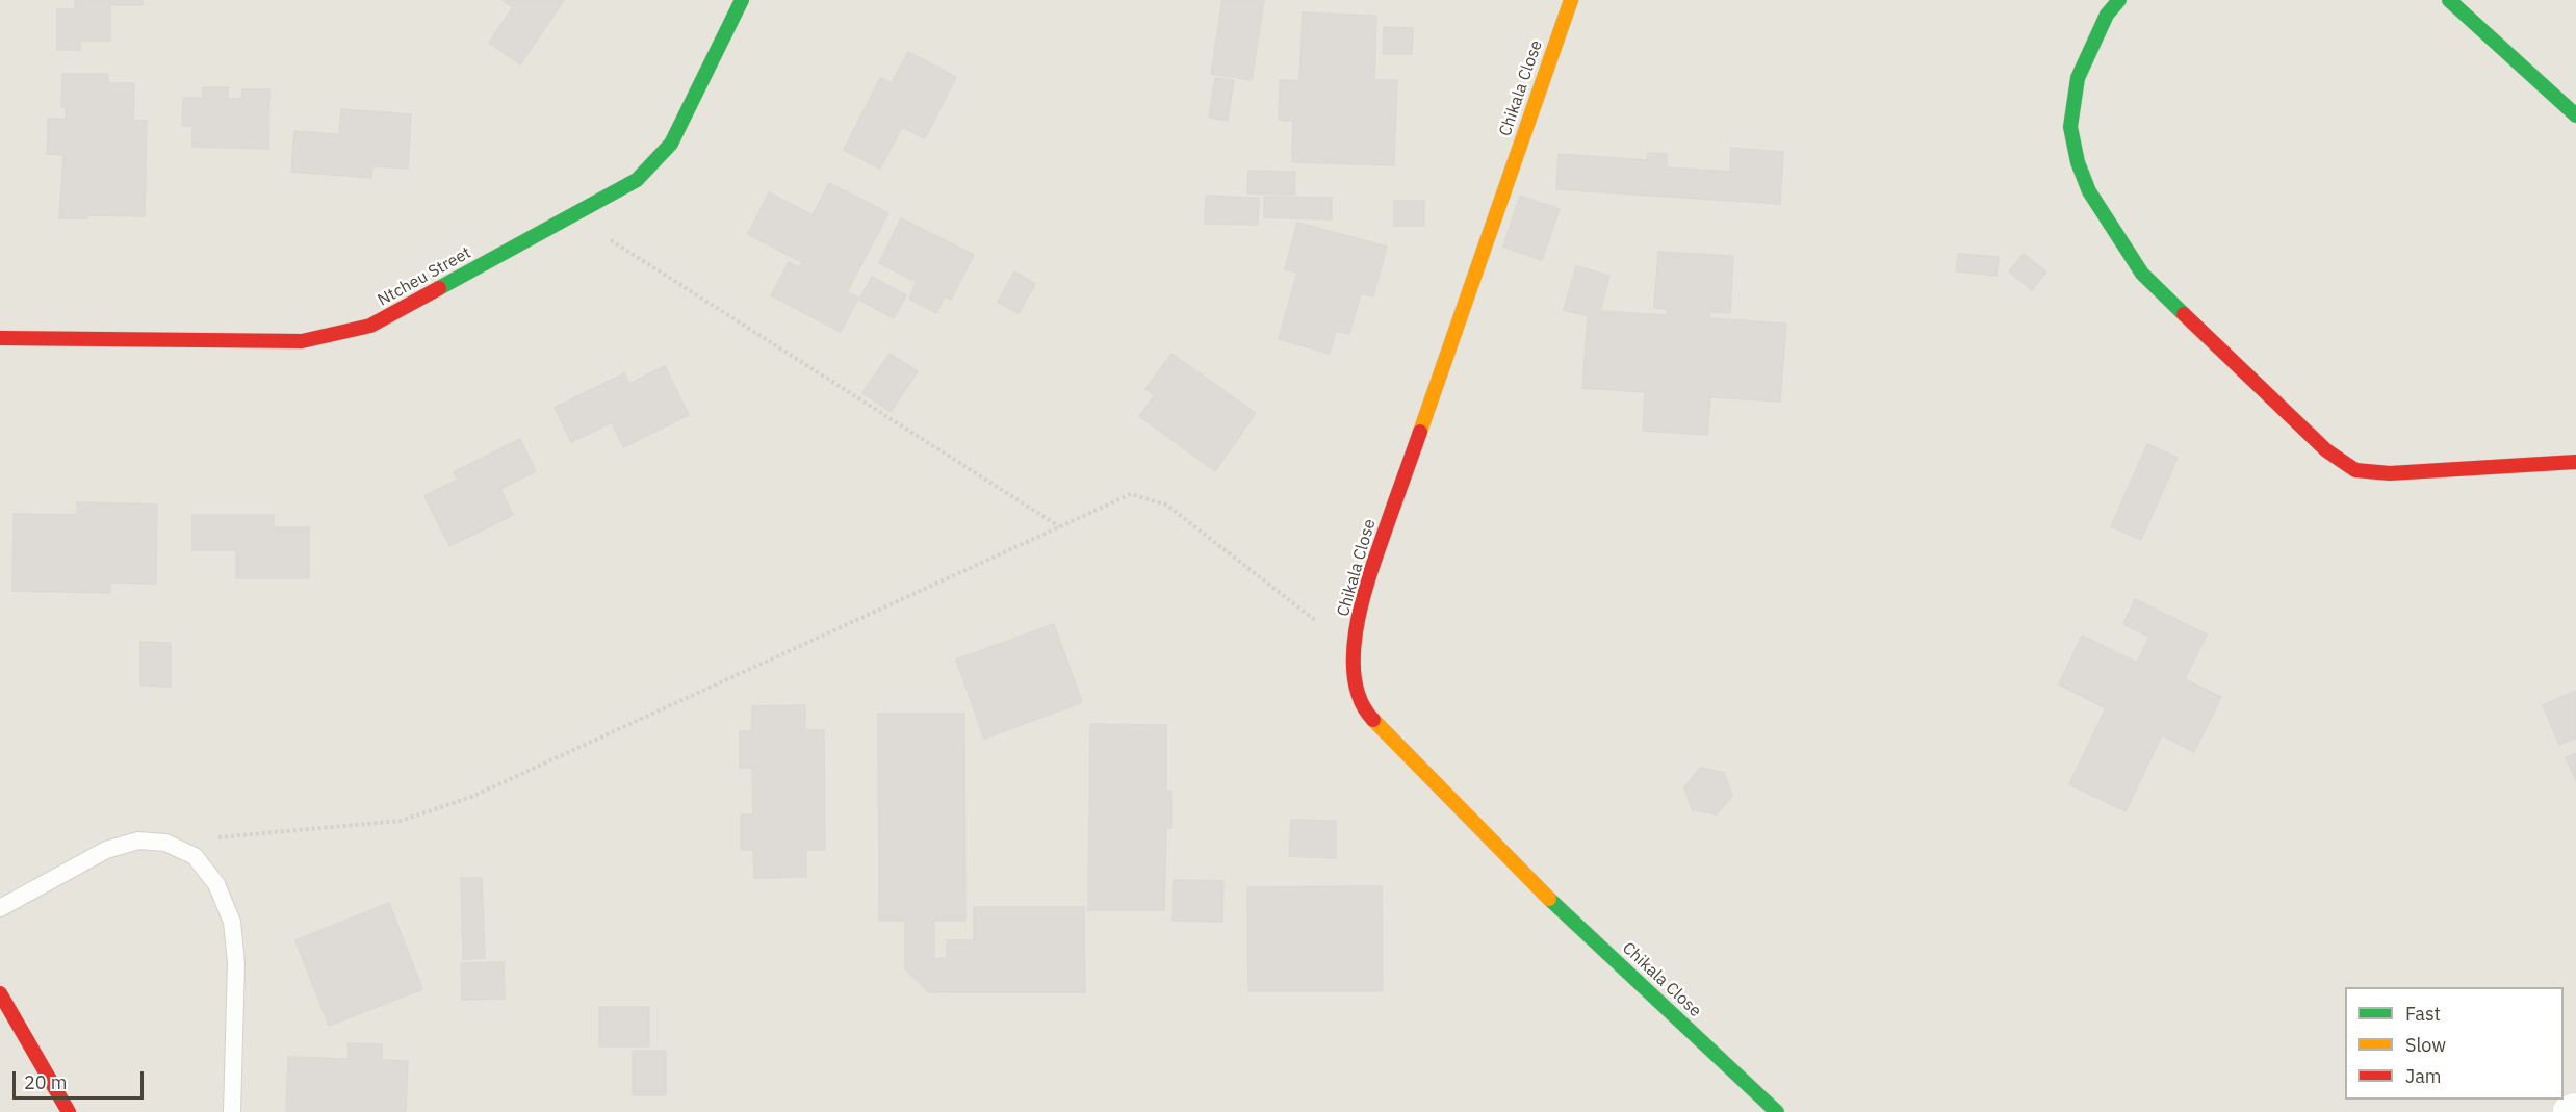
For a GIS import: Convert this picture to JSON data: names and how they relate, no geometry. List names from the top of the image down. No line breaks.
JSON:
{"streets":{"street":["Chikala Close","Ntcheu Street"]},"legend":["Fast","Slow","Jam"],"scale_bar":"20 m"}
